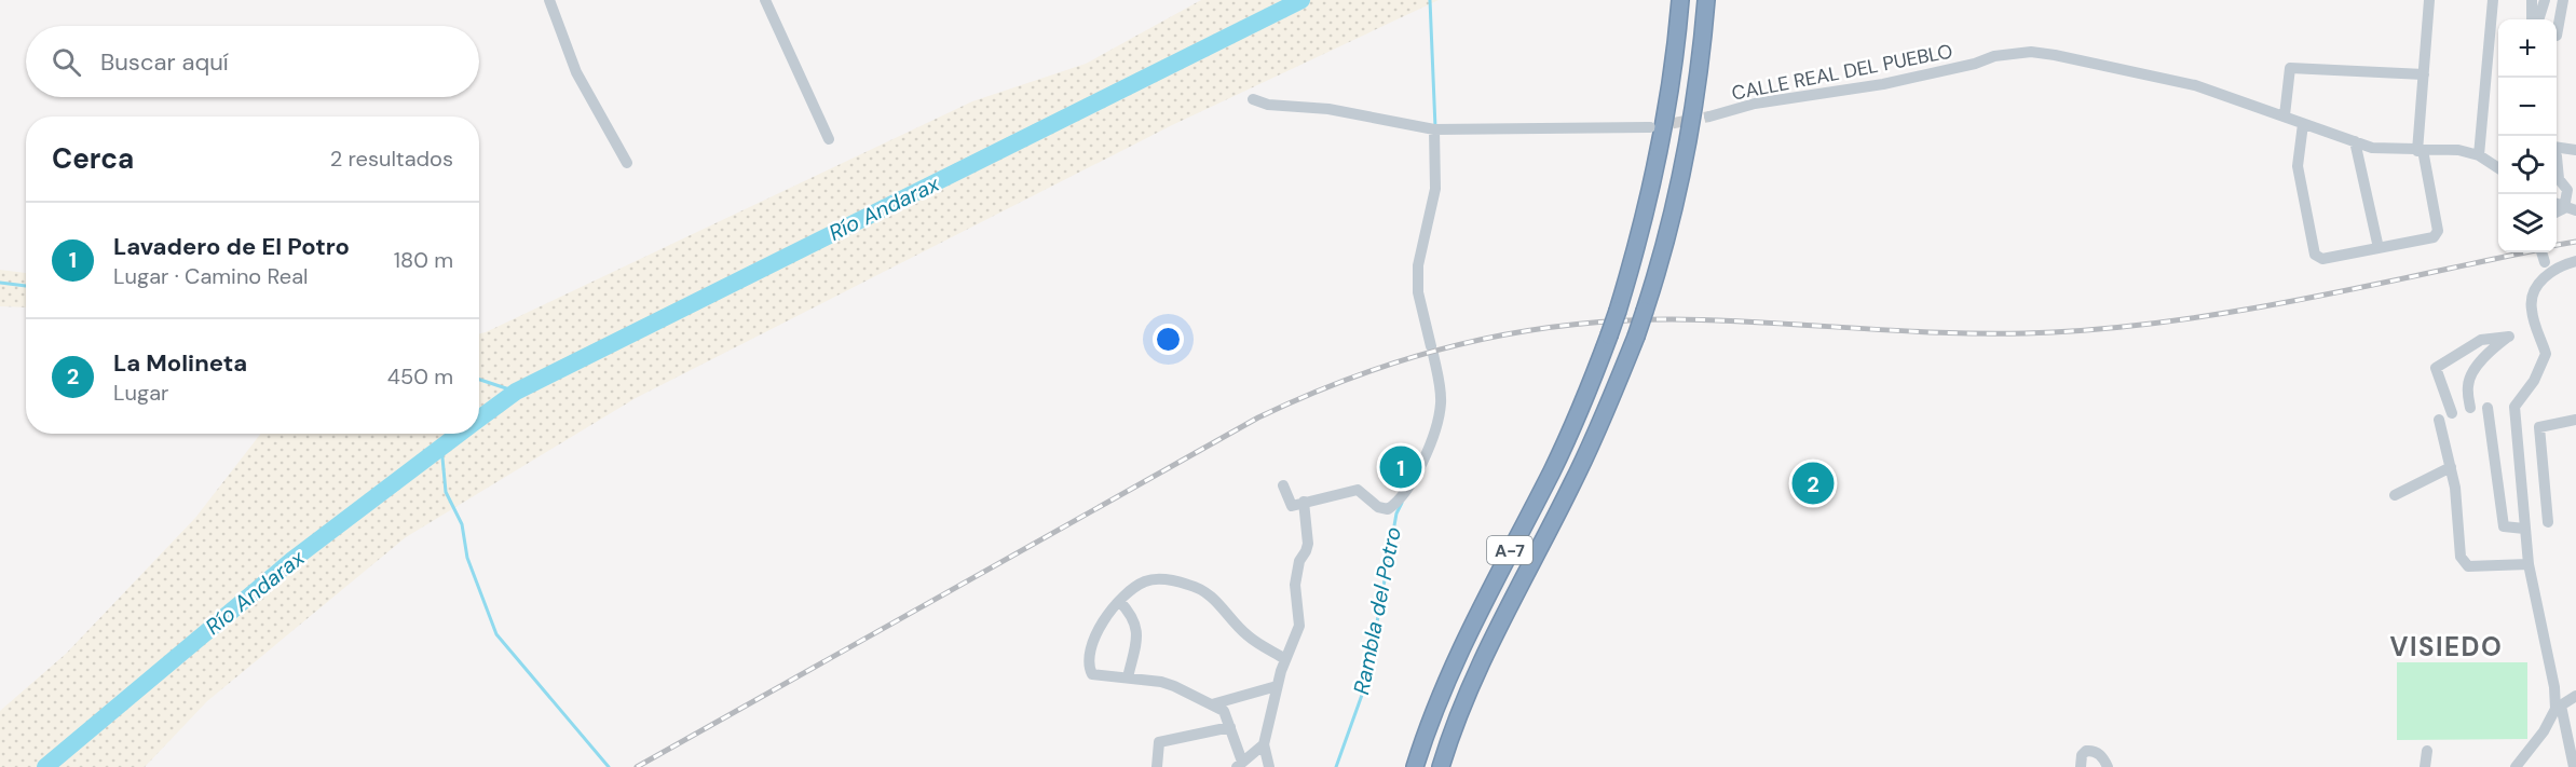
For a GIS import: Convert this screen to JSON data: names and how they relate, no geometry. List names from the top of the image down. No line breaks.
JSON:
{"streets":{"highway":["A-7"],"street":["CALLE REAL DEL PUEBLO"]},"districts":["VISIEDO"],"water":["Río Andarax","Rambla del Potro"],"page":{"map_buttons":["+","−"],"search":"Buscar aquí","heading":["Cerca","2 resultados"],"list":[{"mark":"1","name":"Lavadero de El Potro","note":"Lugar · Camino Real","value":"180 m"},{"mark":"2","name":"La Molineta","note":"Lugar","value":"450 m"}],"pins":["1","2"]}}
